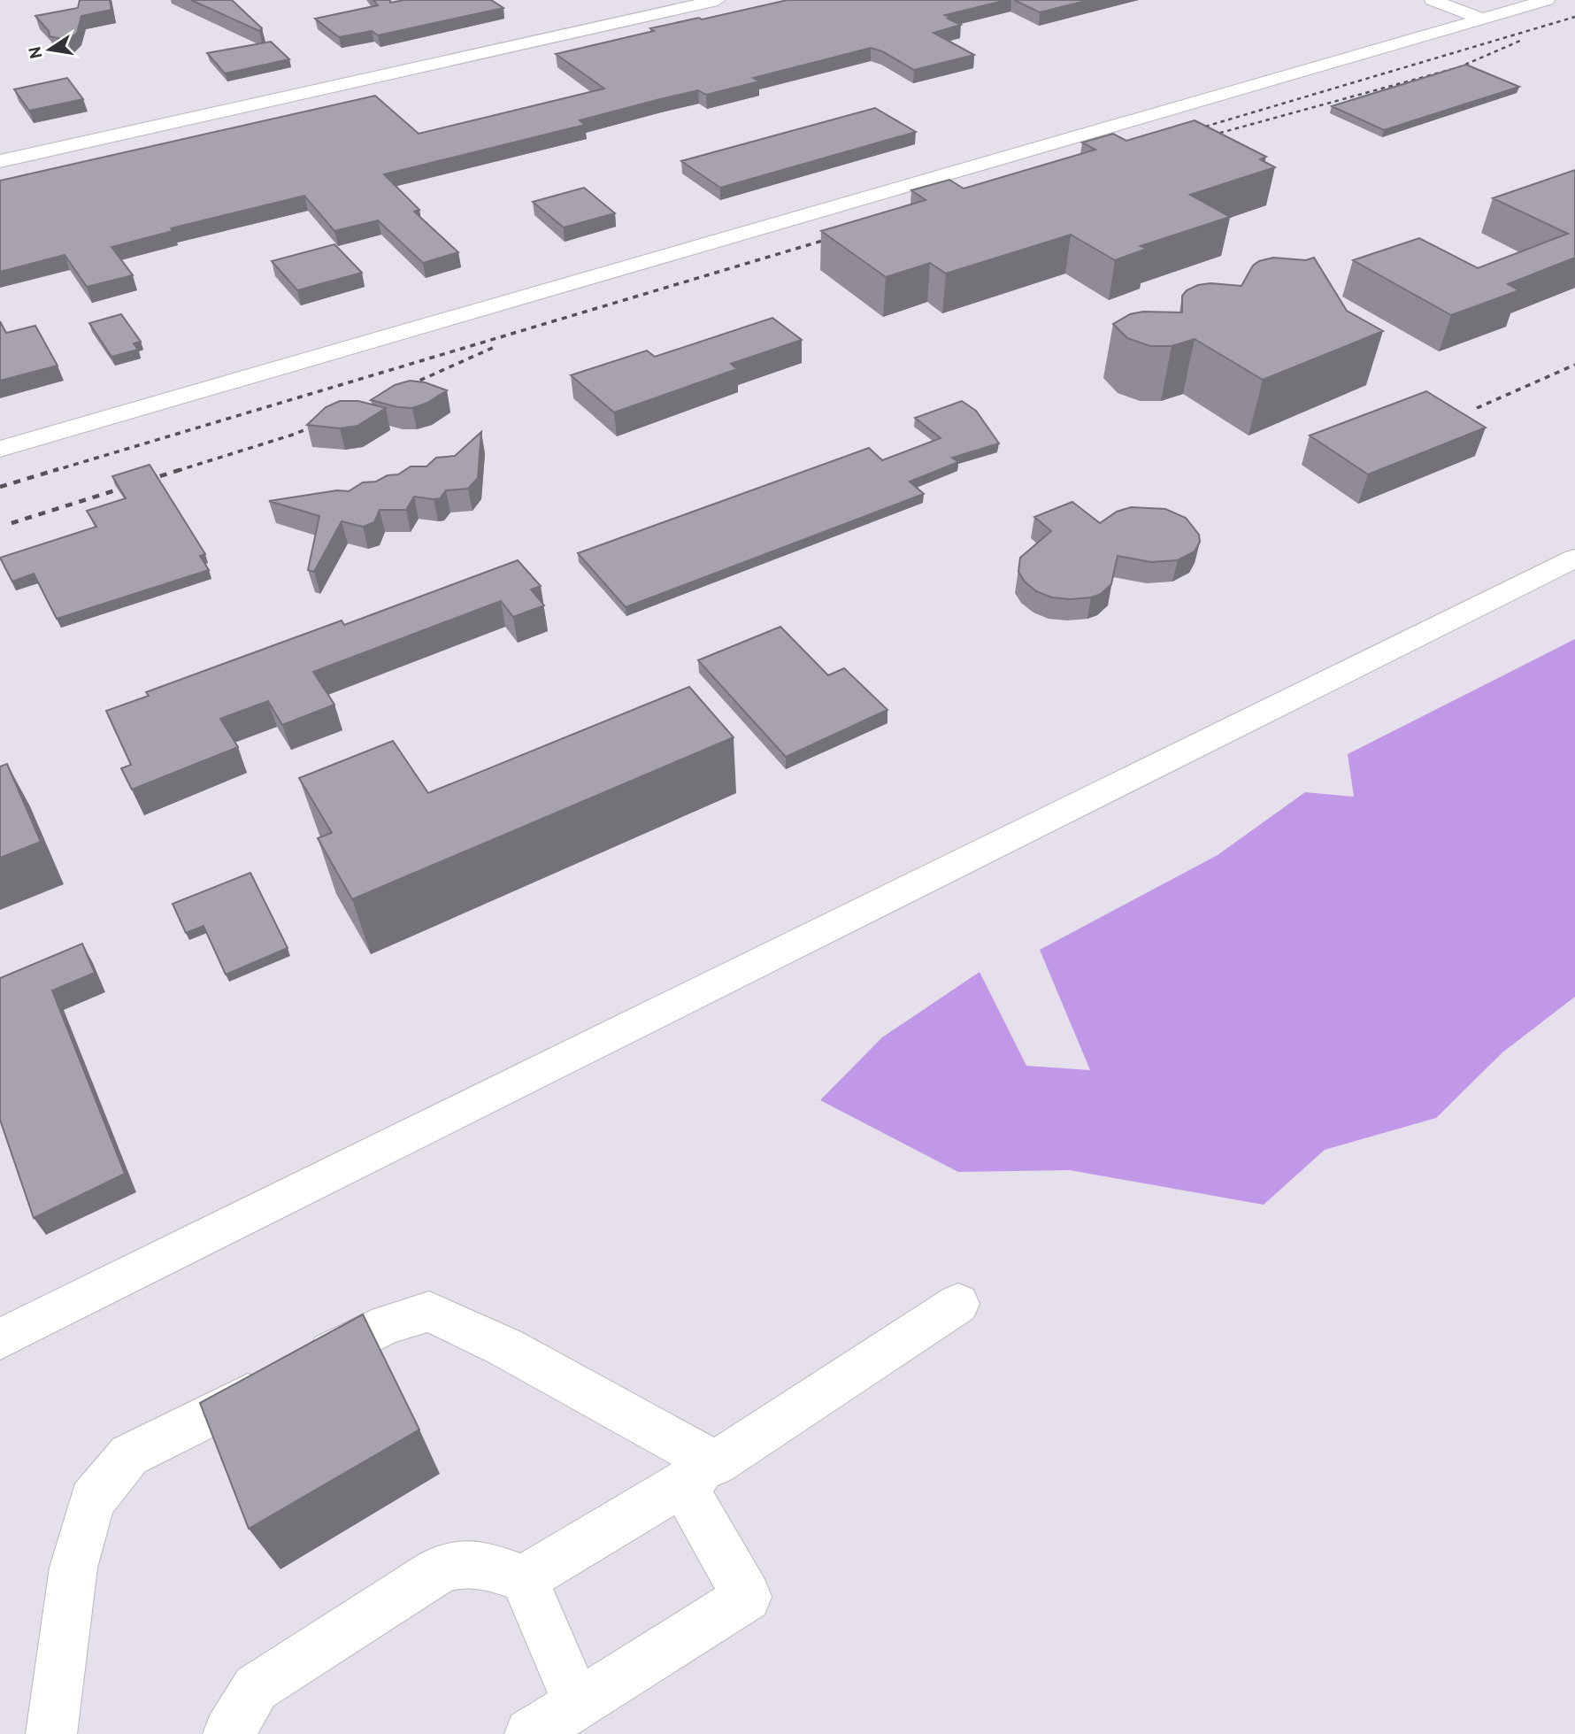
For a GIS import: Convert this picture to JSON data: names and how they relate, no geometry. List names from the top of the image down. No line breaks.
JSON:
{"north":"left"}
